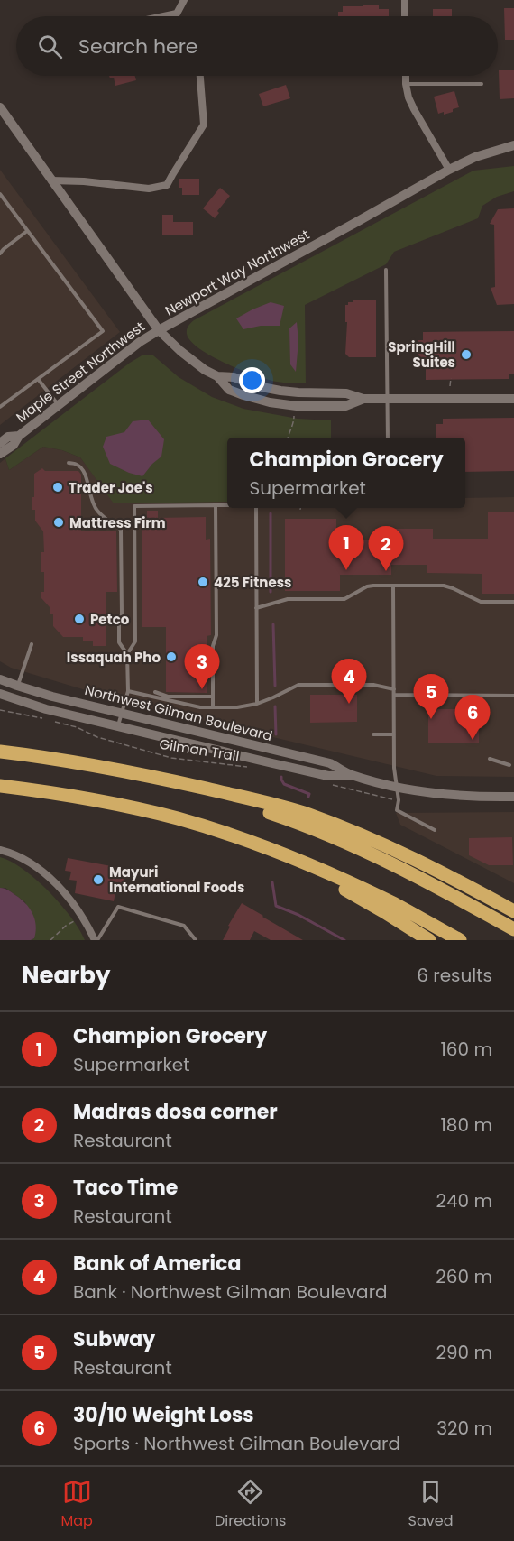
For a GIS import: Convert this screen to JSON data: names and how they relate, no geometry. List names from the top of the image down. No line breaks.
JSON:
{"streets":{"street":["Newport Way Northwest","Maple Street Northwest","Northwest Gilman Boulevard"],"path":["Gilman Trail"]},"crossings":[["Newport Way Northwest","Maple Street Northwest"]],"places":["SpringHill Suites","Trader Joe's","Mattress Firm","425 Fitness","Petco","Issaquah Pho","Mayuri International Foods"],"page":{"search":"Search here","popup":["Champion Grocery","Supermarket"],"pins":["1","2","3","4","5","6"],"heading":["Nearby","6 results"],"list":[{"mark":"1","name":"Champion Grocery","note":"Supermarket","value":"160 m"},{"mark":"2","name":"Madras dosa corner","note":"Restaurant","value":"180 m"},{"mark":"3","name":"Taco Time","note":"Restaurant","value":"240 m"},{"mark":"4","name":"Bank of America","note":"Bank · Northwest Gilman Boulevard","value":"260 m"},{"mark":"5","name":"Subway","note":"Restaurant","value":"290 m"},{"mark":"6","name":"30/10 Weight Loss","note":"Sports · Northwest Gilman Boulevard","value":"320 m"}],"nav":["Map","Directions","Saved"]}}
